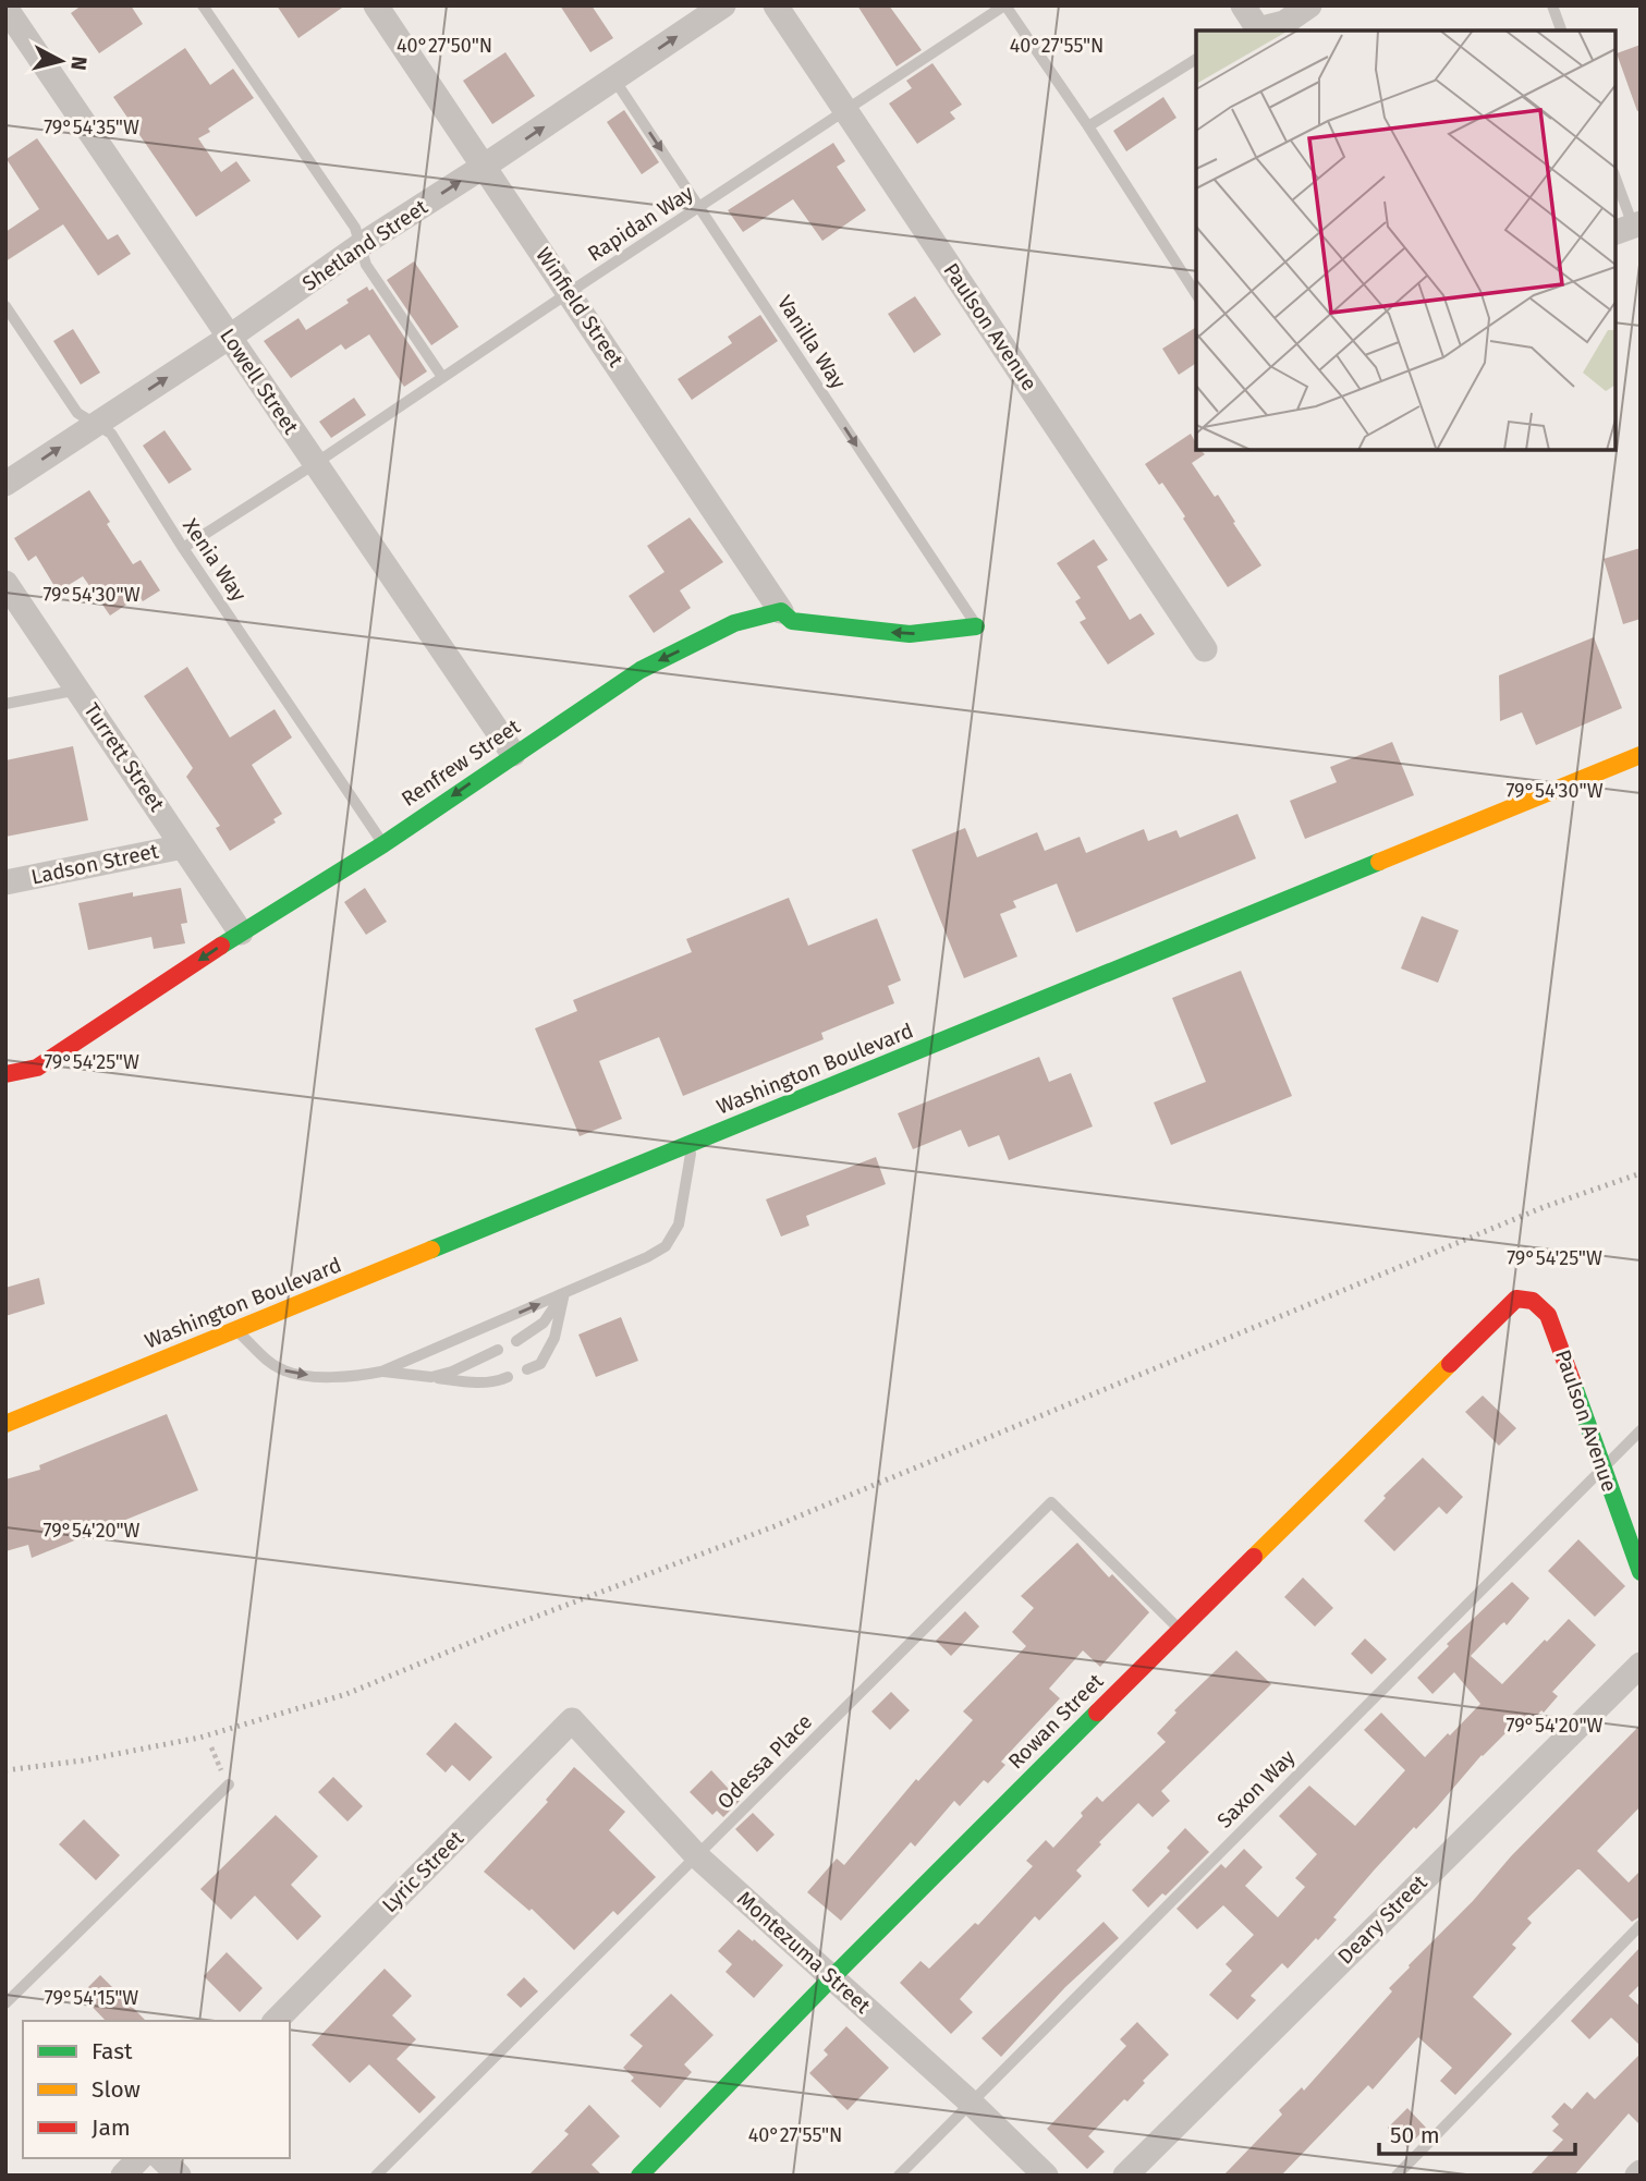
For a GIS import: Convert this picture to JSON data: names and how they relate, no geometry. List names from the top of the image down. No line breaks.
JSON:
{"streets":{"main road":["Paulson Avenue","Renfrew Street","Washington Boulevard","Rowan Street"],"street":["Shetland Street","Winfield Street","Lowell Street","Turrett Street","Ladson Street","Lyric Street","Deary Street","Montezuma Street"],"lane":["Rapidan Way","Vanilla Way","Xenia Way","Odessa Place","Saxon Way"]},"crossings":[["Rapidan Way","Winfield Street"],["Rapidan Way","Paulson Avenue"],["Rapidan Way","Vanilla Way"],["Rapidan Way","Lowell Street"],["Rapidan Way","Xenia Way"],["Shetland Street","Winfield Street"],["Shetland Street","Vanilla Way"],["Shetland Street","Lowell Street"],["Shetland Street","Xenia Way"],["Winfield Street","Renfrew Street"],["Paulson Avenue","Rowan Street"],["Paulson Avenue","Saxon Way"],["Lowell Street","Renfrew Street"],["Xenia Way","Renfrew Street"],["Turrett Street","Renfrew Street"],["Turrett Street","Ladson Street"],["Rowan Street","Odessa Place"],["Rowan Street","Montezuma Street"],["Odessa Place","Montezuma Street"],["Saxon Way","Montezuma Street"],["Lyric Street","Montezuma Street"]],"one_way":["Shetland Street","Vanilla Way","Renfrew Street"],"legend":["Fast","Slow","Jam"],"scale_bar":"50 m","north":"right","coordinates":["40°27'50\"N","40°27'55\"N","79°54'35\"W","79°54'30\"W","79°54'25\"W","79°54'20\"W","79°54'15\"W"]}
